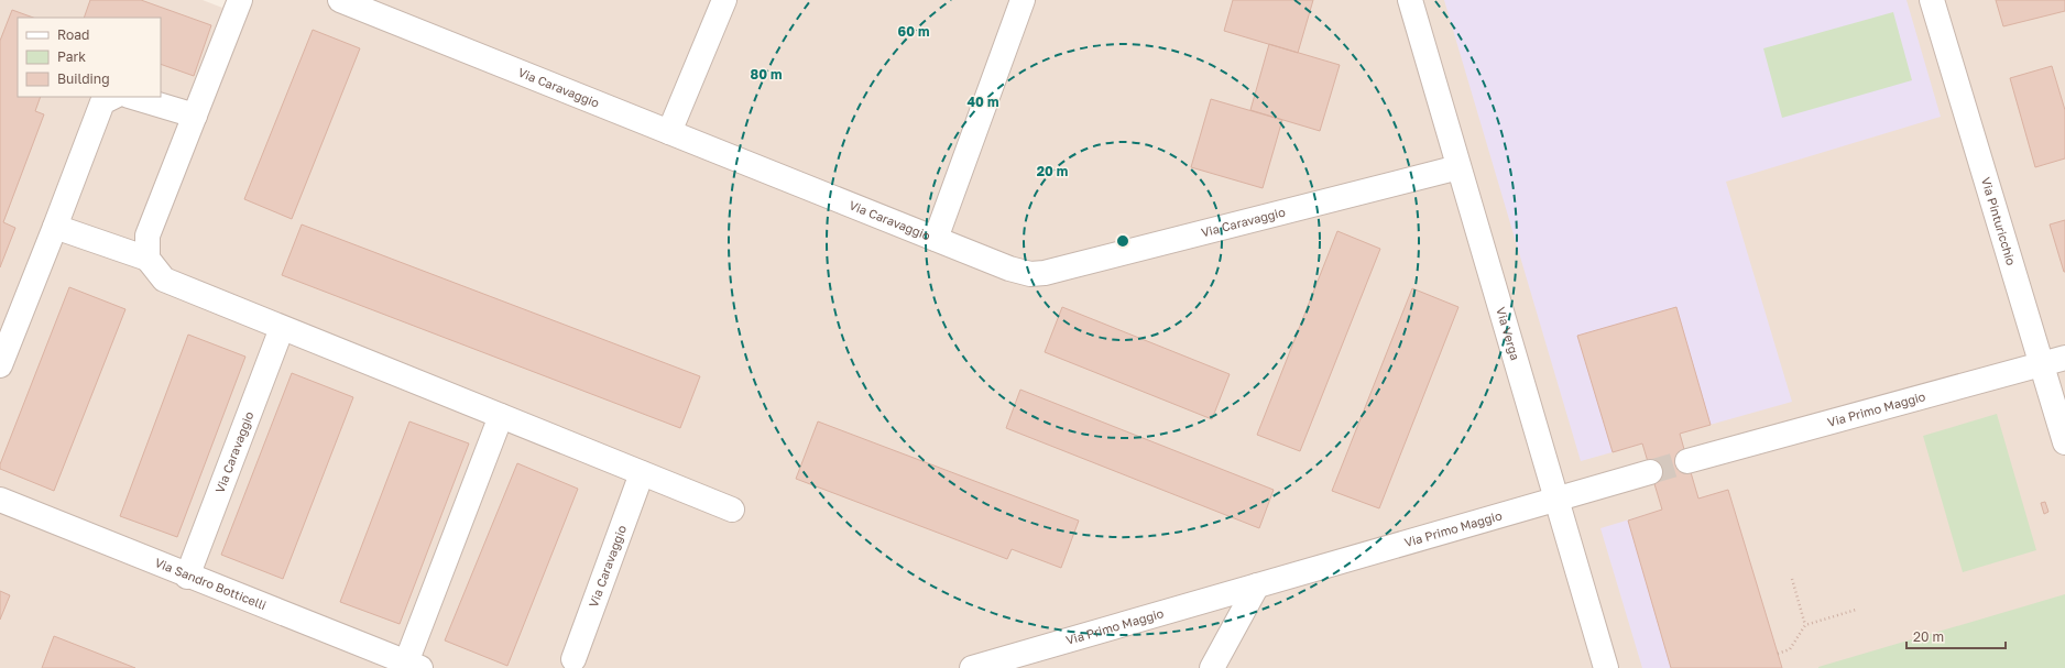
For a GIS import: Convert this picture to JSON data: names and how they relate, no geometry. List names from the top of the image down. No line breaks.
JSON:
{"streets":{"street":["Via Caravaggio","Via Pinturicchio","Via Verga","Via Primo Maggio","Via Sandro Botticelli"]},"crossings":[["Via Caravaggio","Via Verga"],["Via Caravaggio","Via Sandro Botticelli"],["Via Pinturicchio","Via Primo Maggio"],["Via Verga","Via Primo Maggio"]],"legend":["Road","Park","Building"],"scale_bar":"20 m","rings":["60 m","80 m","40 m","20 m"]}
